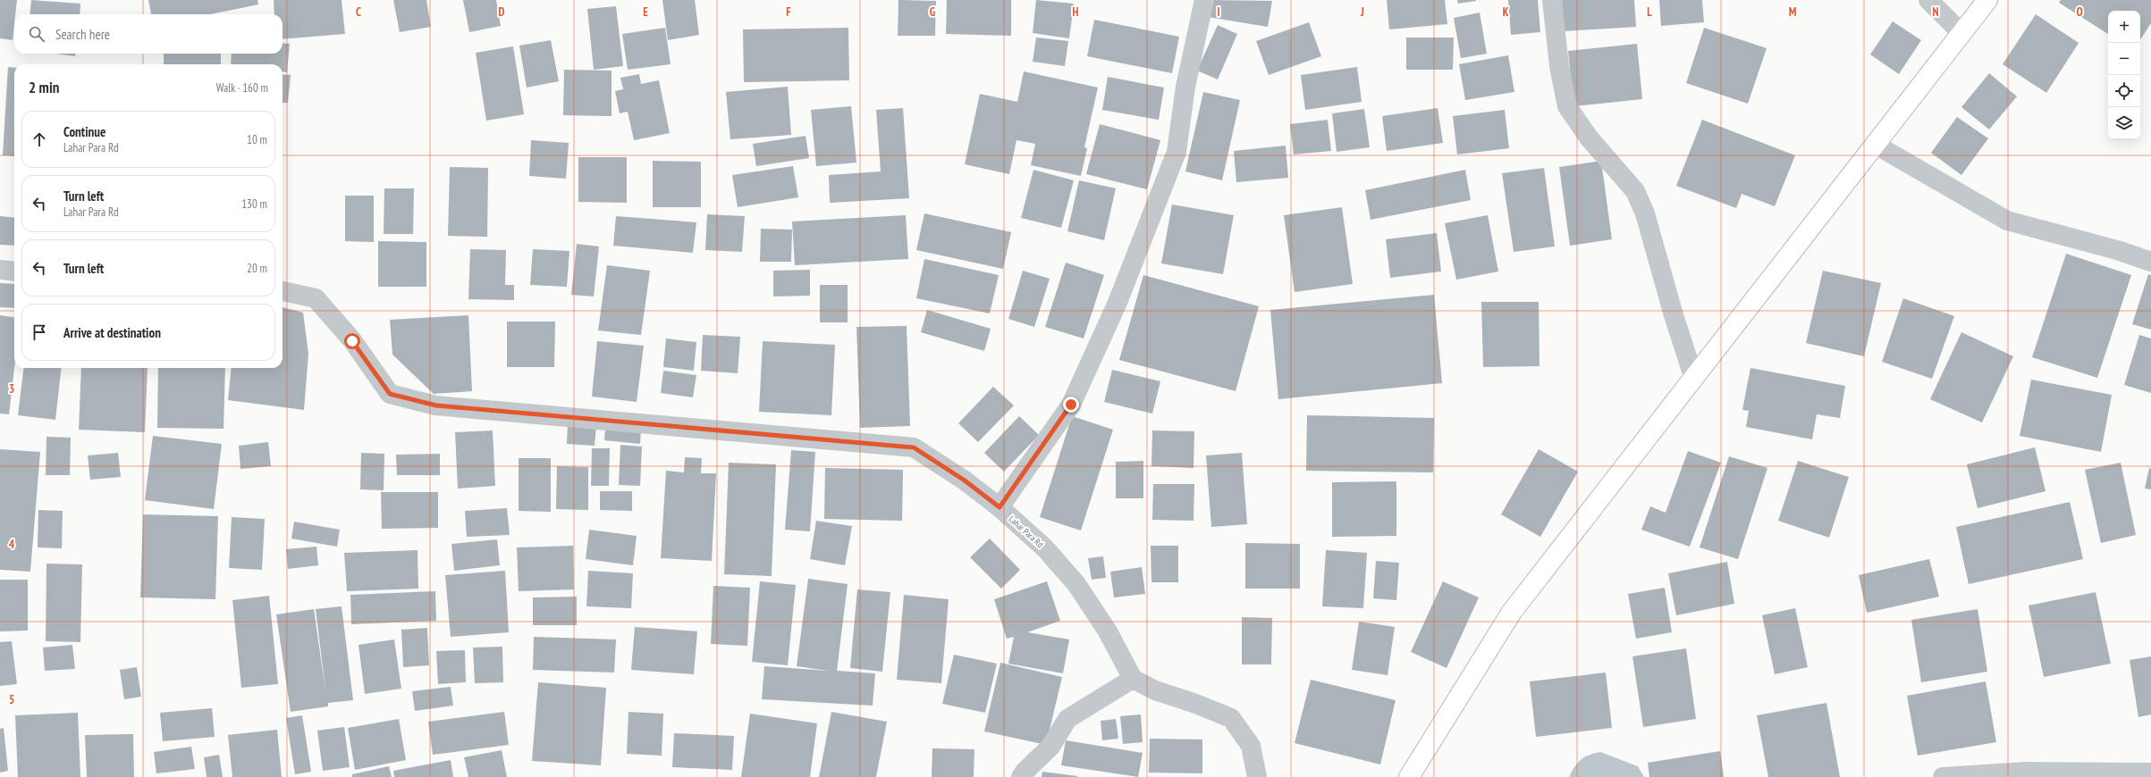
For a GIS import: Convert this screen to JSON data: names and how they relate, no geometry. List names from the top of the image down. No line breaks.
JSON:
{"streets":{"street":["Lahar Para Rd"]},"page":{"map_buttons":["+","−"],"search":"Search here","heading":["2 min","Walk · 160 m"],"list":[["Continue","Lahar Para Rd","10 m"],["Turn left","Lahar Para Rd","130 m"],["Turn left","20 m"],"Arrive at destination"]},"grid":{"columns":["C","D","E","F","G","H","I","J","K","L","M","N","O"],"rows":["3","4","5"]}}
